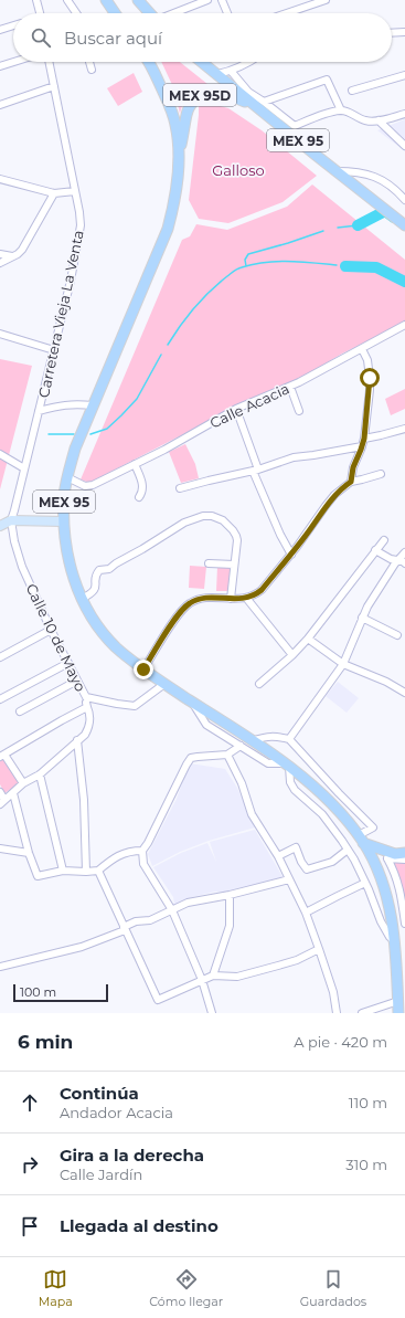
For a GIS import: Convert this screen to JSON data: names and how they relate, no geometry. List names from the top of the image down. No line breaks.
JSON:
{"streets":{"highway":["MEX 95D","MEX 95"],"street":["Carretera Vieja La Venta","Calle Acacia","Calle 10 de Mayo"]},"crossings":[["MEX 95D","MEX 95"],["MEX 95","Calle Acacia"],["MEX 95","Calle 10 de Mayo"],["Carretera Vieja La Venta","Calle 10 de Mayo"]],"parks":["Galloso"],"scale_bar":"100 m","page":{"search":"Buscar aquí","scale":"100 m","heading":["6 min","A pie · 420 m"],"list":[["Continúa","Andador Acacia","110 m"],["Gira a la derecha","Calle Jardín","310 m"],"Llegada al destino"],"nav":["Mapa","Cómo llegar","Guardados"]}}
